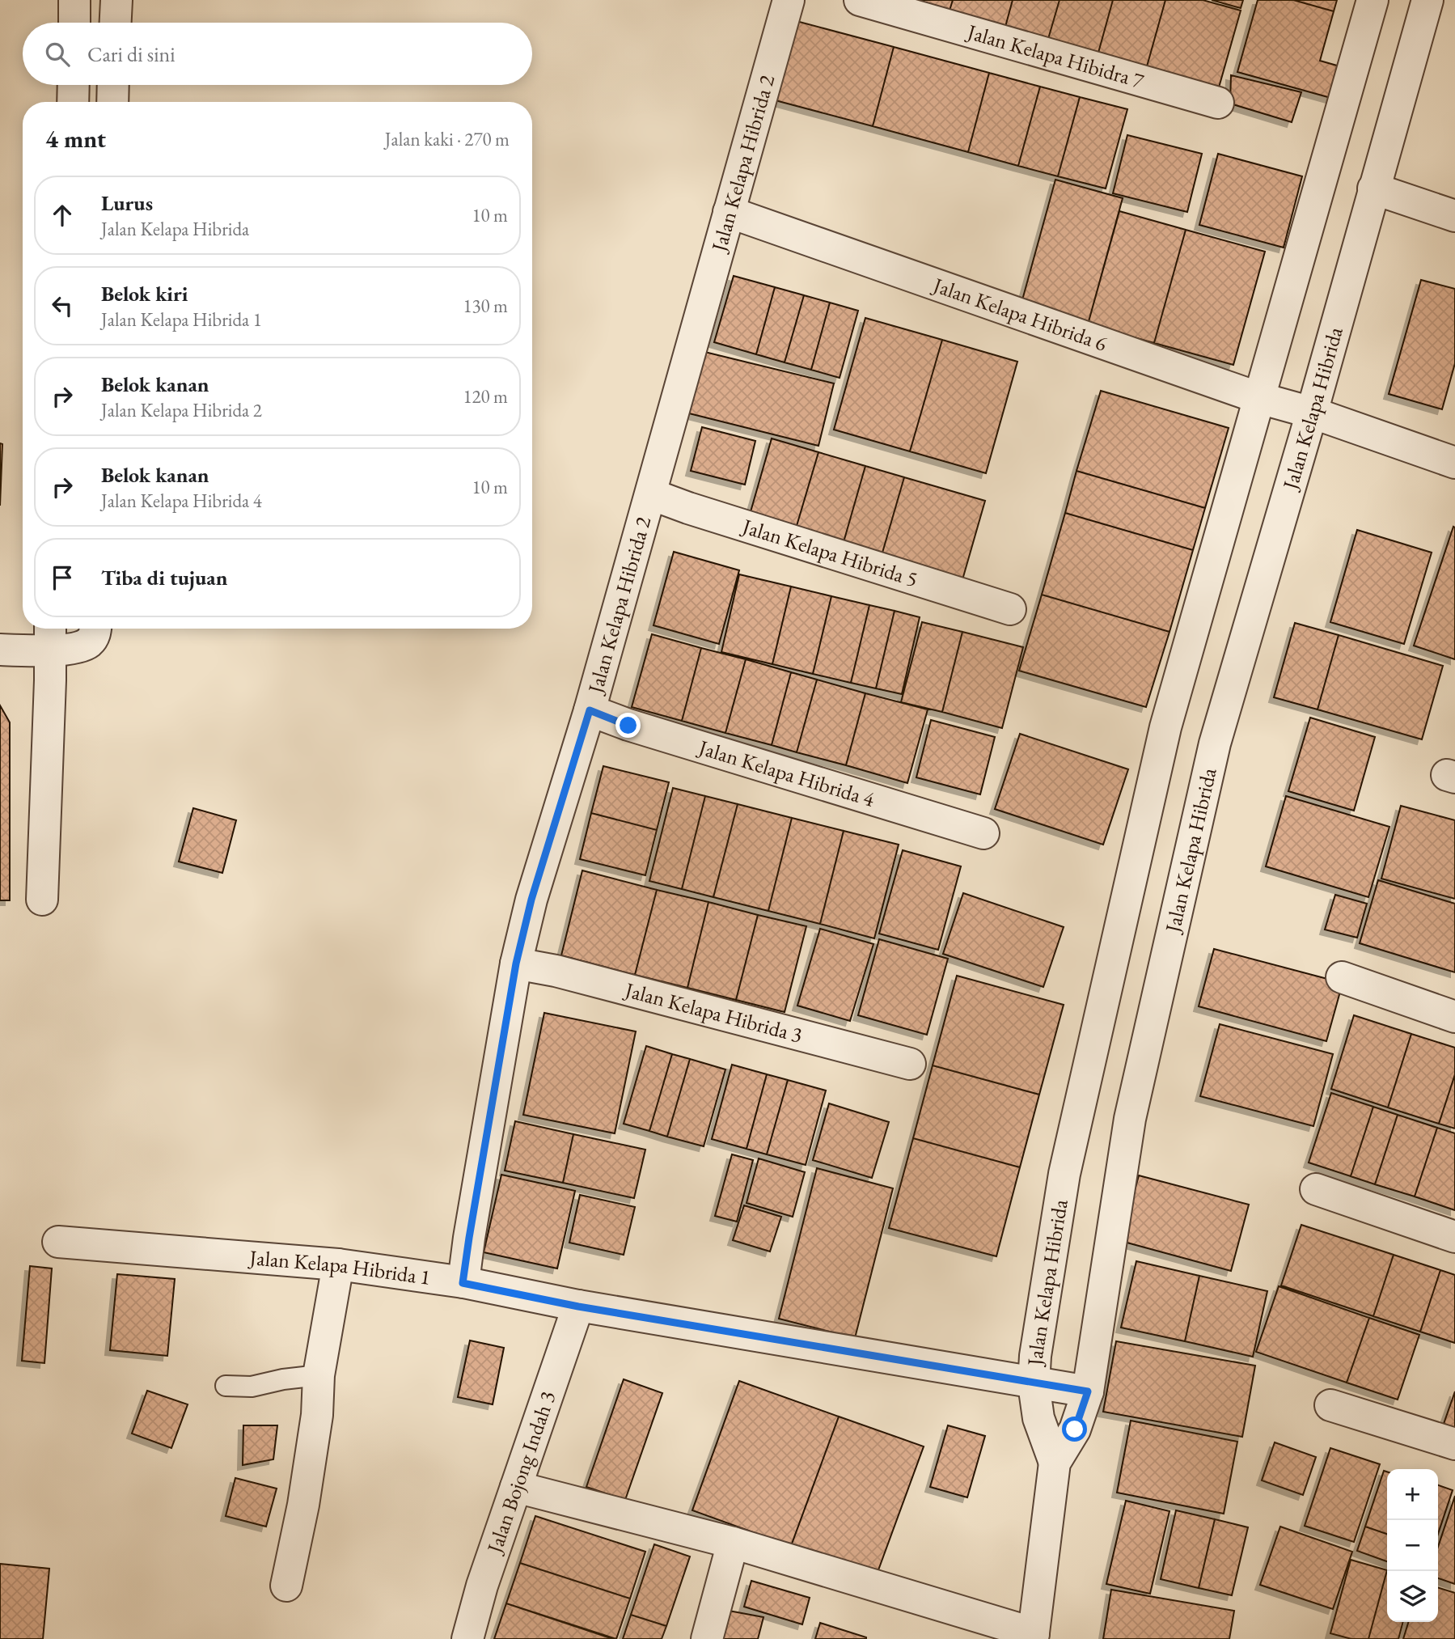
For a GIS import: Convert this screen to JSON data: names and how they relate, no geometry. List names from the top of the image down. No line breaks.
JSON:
{"streets":{"street":["Jalan Kelapa Hibidra 7","Jalan Kelapa Hibrida 2","Jalan Kelapa Hibrida 6","Jalan Kelapa Hibrida","Jalan Kelapa Hibrida 5","Jalan Kelapa Hibrida 4","Jalan Kelapa Hibrida 3","Jalan Kelapa Hibrida 1","Jalan Bojong Indah 3"]},"crossings":[["Jalan Kelapa Hibrida 2","Jalan Kelapa Hibrida 6"],["Jalan Kelapa Hibrida 2","Jalan Kelapa Hibrida 5"],["Jalan Kelapa Hibrida 2","Jalan Kelapa Hibrida 4"],["Jalan Kelapa Hibrida 2","Jalan Kelapa Hibrida 3"],["Jalan Kelapa Hibrida 2","Jalan Kelapa Hibrida 1"],["Jalan Kelapa Hibrida 6","Jalan Kelapa Hibrida"],["Jalan Kelapa Hibrida","Jalan Kelapa Hibrida 1"],["Jalan Kelapa Hibrida 1","Jalan Bojong Indah 3"]],"page":{"search":"Cari di sini","heading":["4 mnt","Jalan kaki · 270 m"],"list":[["Lurus","Jalan Kelapa Hibrida","10 m"],["Belok kiri","Jalan Kelapa Hibrida 1","130 m"],["Belok kanan","Jalan Kelapa Hibrida 2","120 m"],["Belok kanan","Jalan Kelapa Hibrida 4","10 m"],"Tiba di tujuan"],"map_buttons":["+","−"]}}
